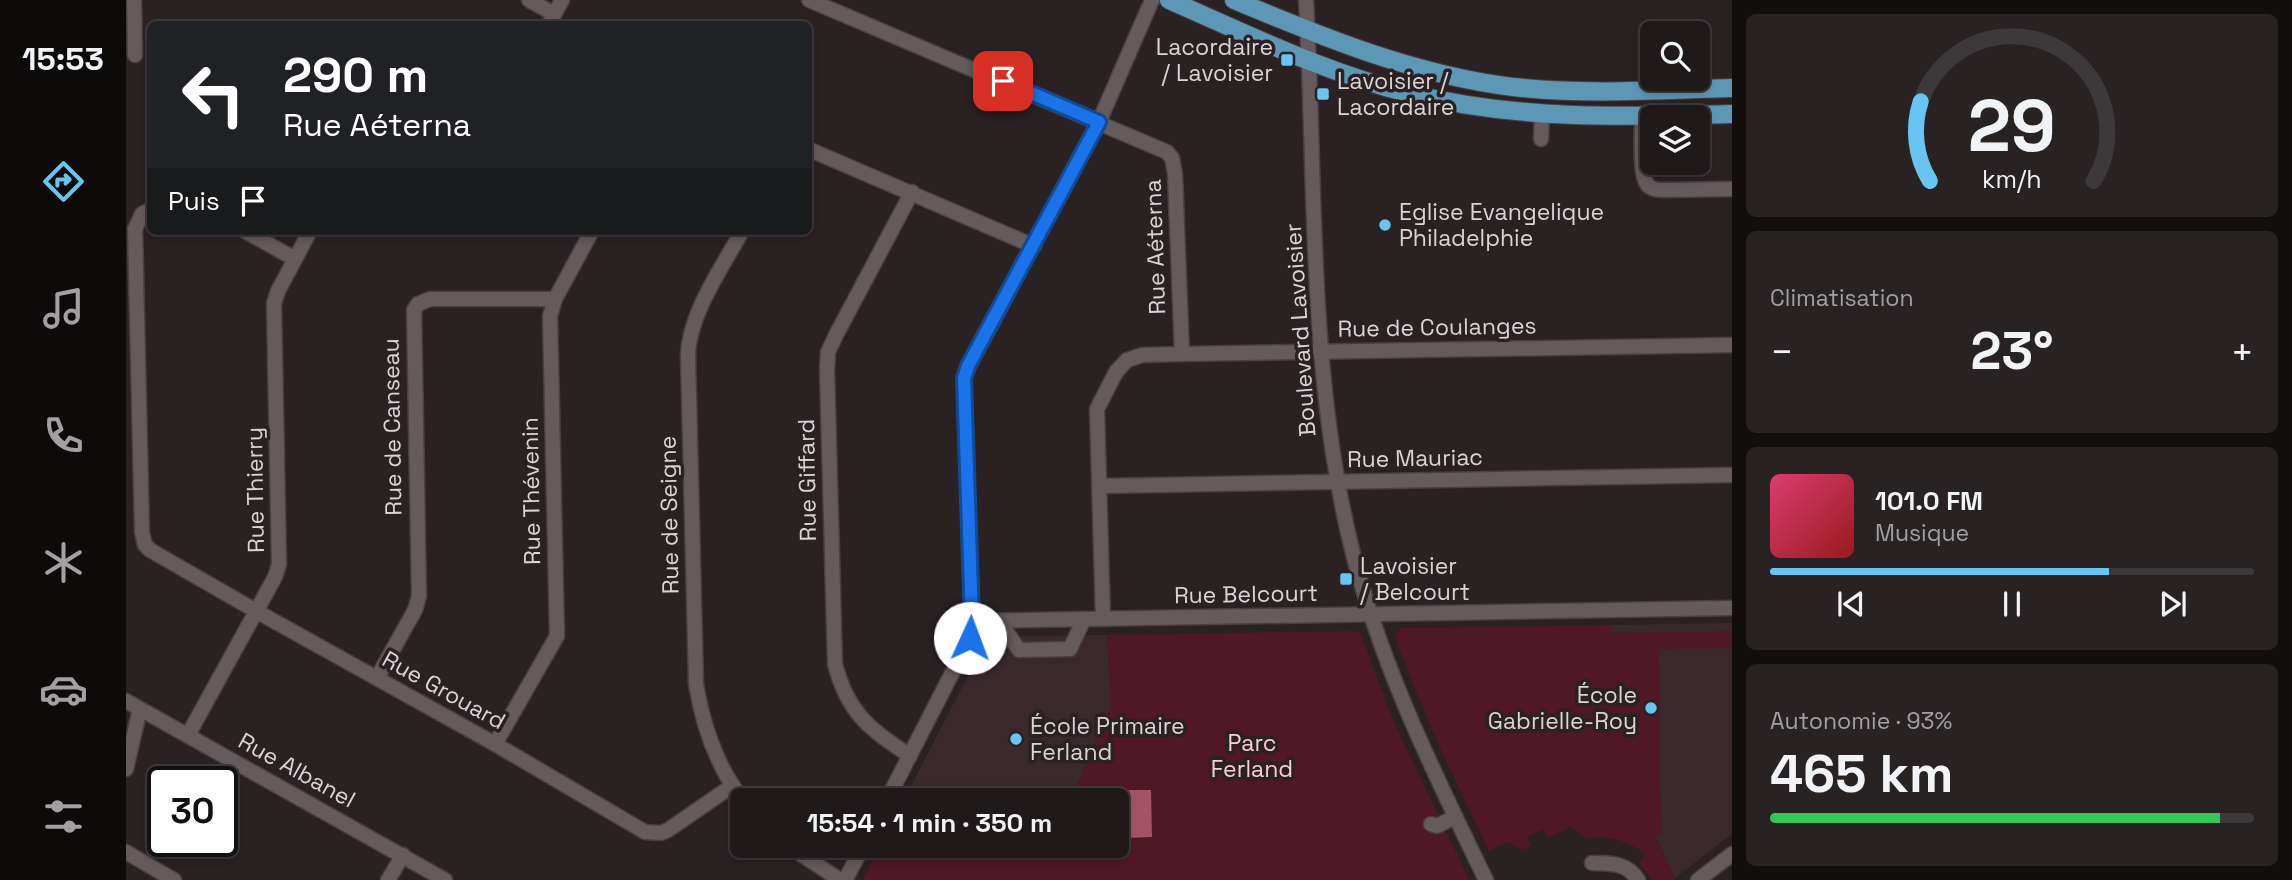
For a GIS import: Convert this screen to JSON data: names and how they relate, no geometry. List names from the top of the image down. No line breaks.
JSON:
{"streets":{"street":["Rue Aéterna","Rue de Coulanges","Boulevard Lavoisier","Rue de Canseau","Rue Mauriac","Rue Giffard","Rue Thierry","Rue Thévenin","Rue de Seigne","Rue Belcourt","Rue Grouard","Rue Albanel"]},"crossings":[["Rue Aéterna","Rue de Coulanges"],["Rue de Coulanges","Boulevard Lavoisier"],["Rue de Coulanges","Rue Mauriac"],["Boulevard Lavoisier","Rue Mauriac"],["Boulevard Lavoisier","Rue Belcourt"],["Rue de Canseau","Rue Thévenin"],["Rue de Canseau","Rue Grouard"],["Rue Thierry","Rue Grouard"],["Rue Thierry","Rue Albanel"],["Rue Thévenin","Rue Grouard"],["Rue de Seigne","Rue Grouard"]],"parks":["Parc Ferland"],"places":{"transit":["Lacordaire / Lavoisier","Lavoisier / Lacordaire","Lavoisier / Belcourt"],"other":["Eglise Evangelique Philadelphie","École Gabrielle-Roy","École Primaire Ferland"]},"page":{"tabs":"15:53","turn":["290 m","Rue Aéterna"],"then":"Puis","tile":["Climatisation",["Autonomie · 93%","465 km"]],"heat":["−","23°","+"],"song":["101.0 FM","Musique"],"limit":"30","trip":"15:54 · 1 min · 350 m","gauge":["29","km/h"]}}
